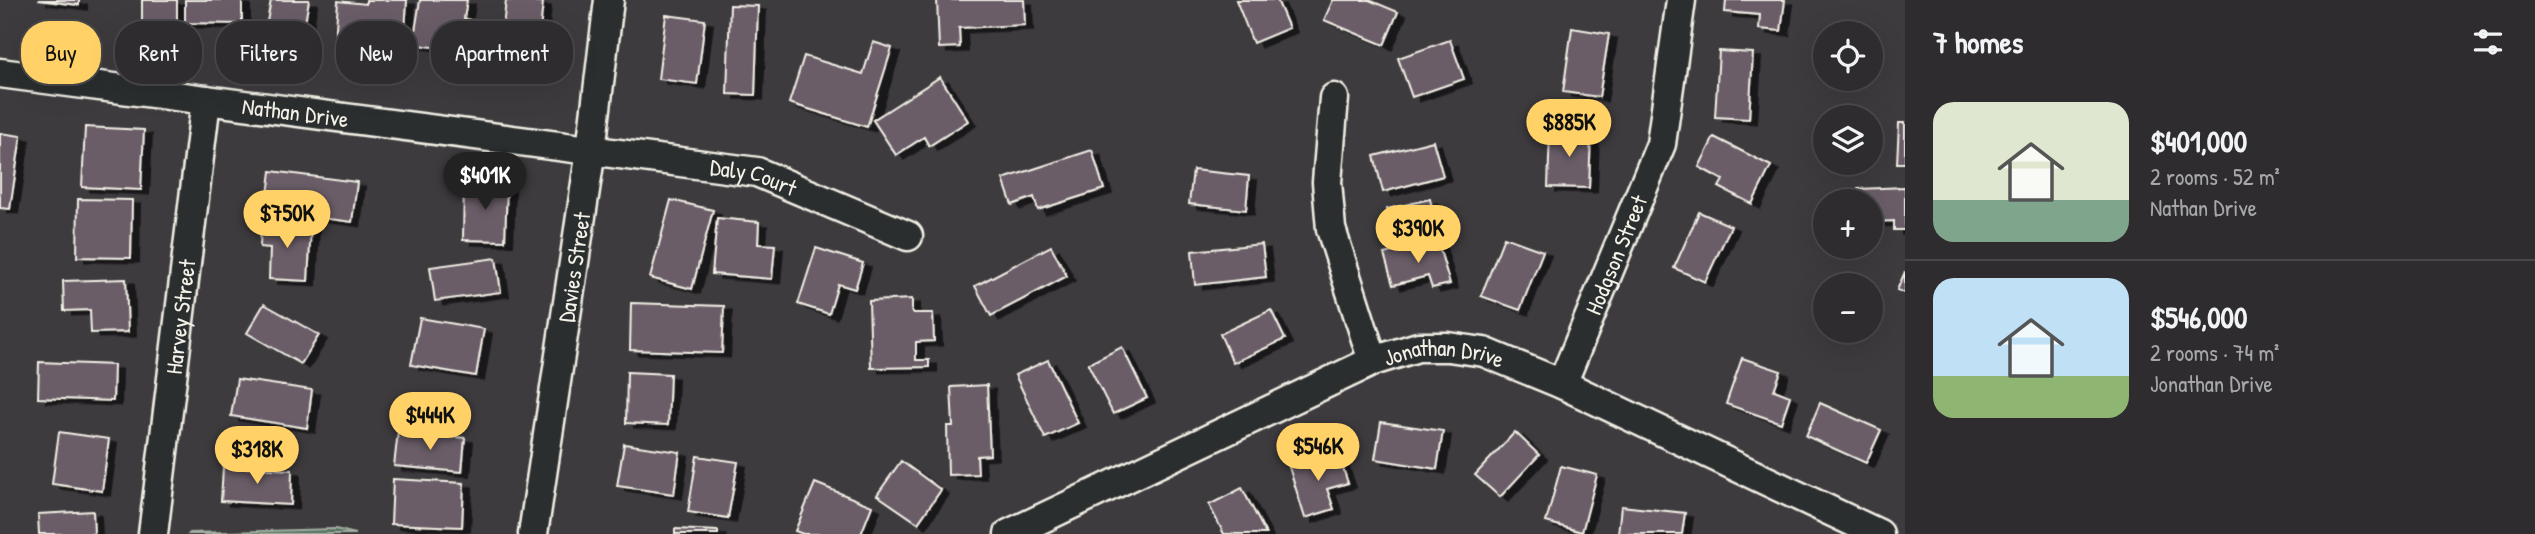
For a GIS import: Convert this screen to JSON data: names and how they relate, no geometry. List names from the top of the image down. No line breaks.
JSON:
{"streets":{"street":["Nathan Drive","Daly Court","Hodgson Street","Davies Street","Harvey Street","Jonathan Drive"]},"crossings":[["Nathan Drive","Daly Court"],["Nathan Drive","Davies Street"],["Nathan Drive","Harvey Street"],["Daly Court","Davies Street"],["Hodgson Street","Jonathan Drive"]],"page":{"heading":"7 homes","map_buttons":["+","−"],"chip":["Buy","Rent","Filters","New","Apartment"],"list":[{"name":"$401,000","note":"2 rooms · 52 m² · Nathan Drive"},{"name":"$546,000","note":"2 rooms · 74 m² · Jonathan Drive"}],"price":["$885K","$401K","$750K","$390K","$444K","$546K","$318K"]}}
